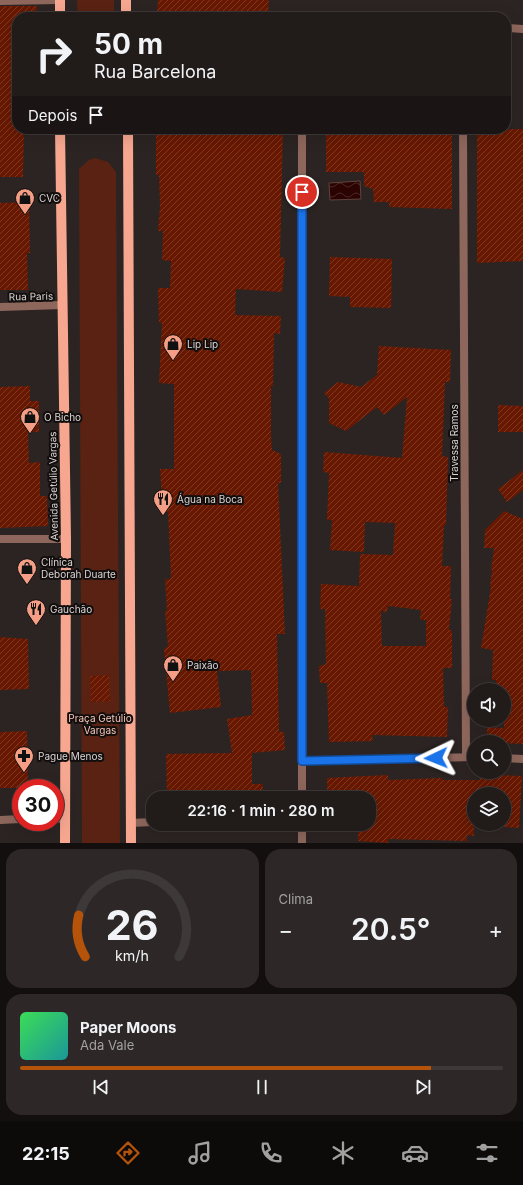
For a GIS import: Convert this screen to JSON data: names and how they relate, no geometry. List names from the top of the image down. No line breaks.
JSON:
{"streets":{"main road":["Avenida Getúlio Vargas"],"street":["Rua Paris","Travessa Ramos"]},"crossings":[["Rua Paris","Avenida Getúlio Vargas"]],"parks":["Praça Getúlio Vargas"],"places":{"shop":["CVC","Lip Lip","O Bicho","Clínica Deborah Duarte","Paixão"],"restaurant":["Água na Boca","Gauchão"],"pharmacy":["Pague Menos"]},"page":{"turn":["50 m","Rua Barcelona"],"then":"Depois","limit":"30","trip":"22:16 · 1 min · 280 m","tile":"Clima","heat":["−","20.5°","+"],"song":["Paper Moons","Ada Vale"],"tabs":"22:15","gauge":["26","km/h"]}}
